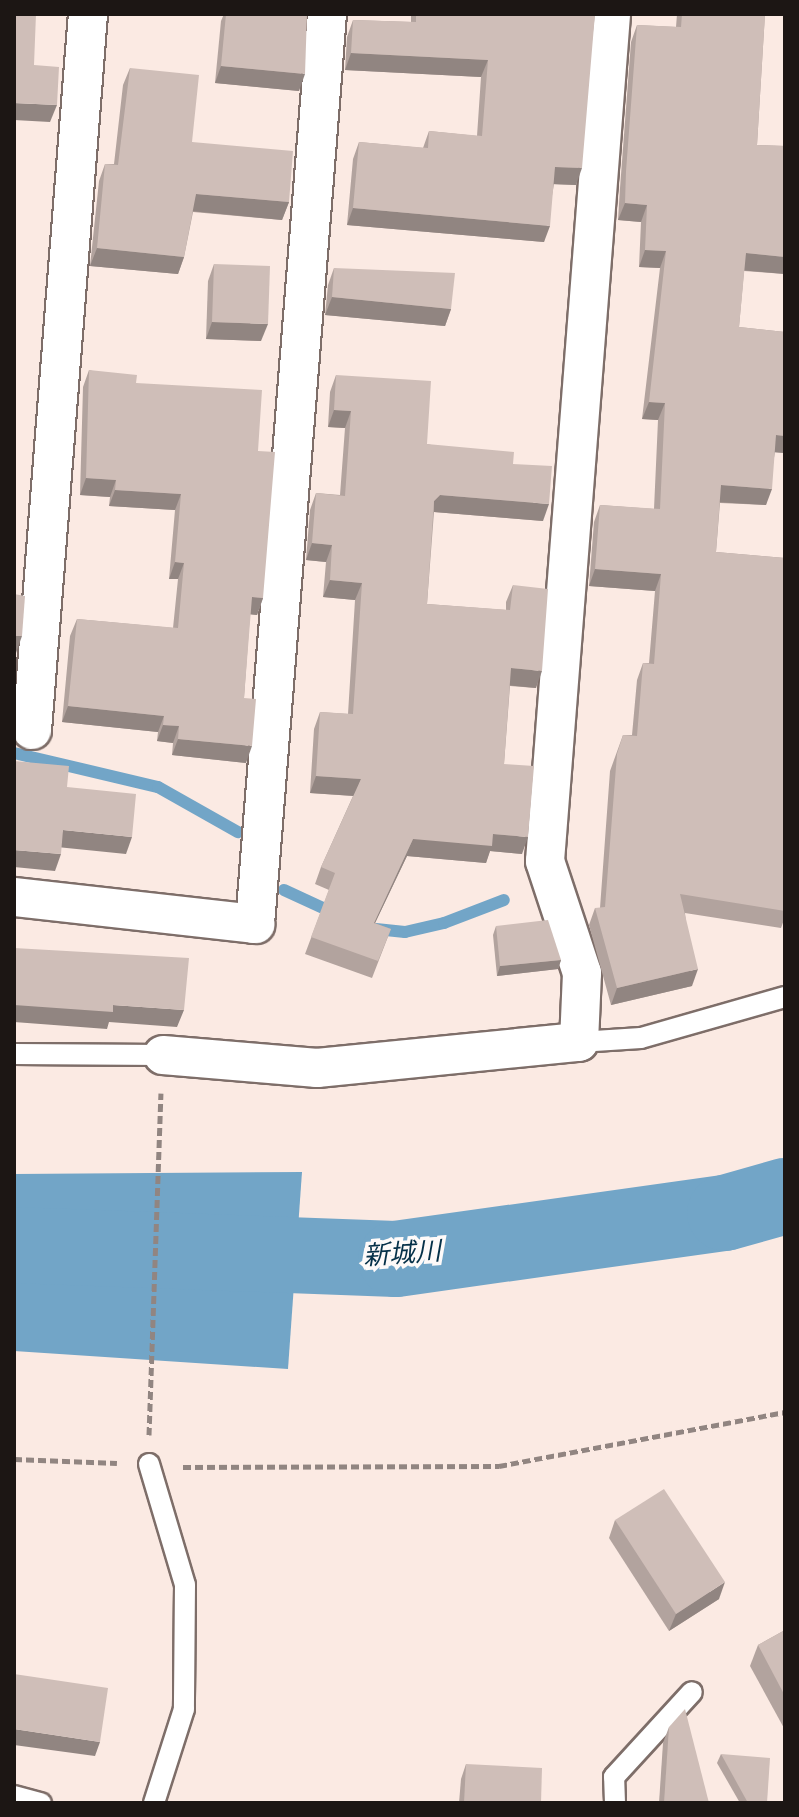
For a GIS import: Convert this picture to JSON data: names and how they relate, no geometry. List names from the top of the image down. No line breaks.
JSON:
{"water":["新城川"]}
